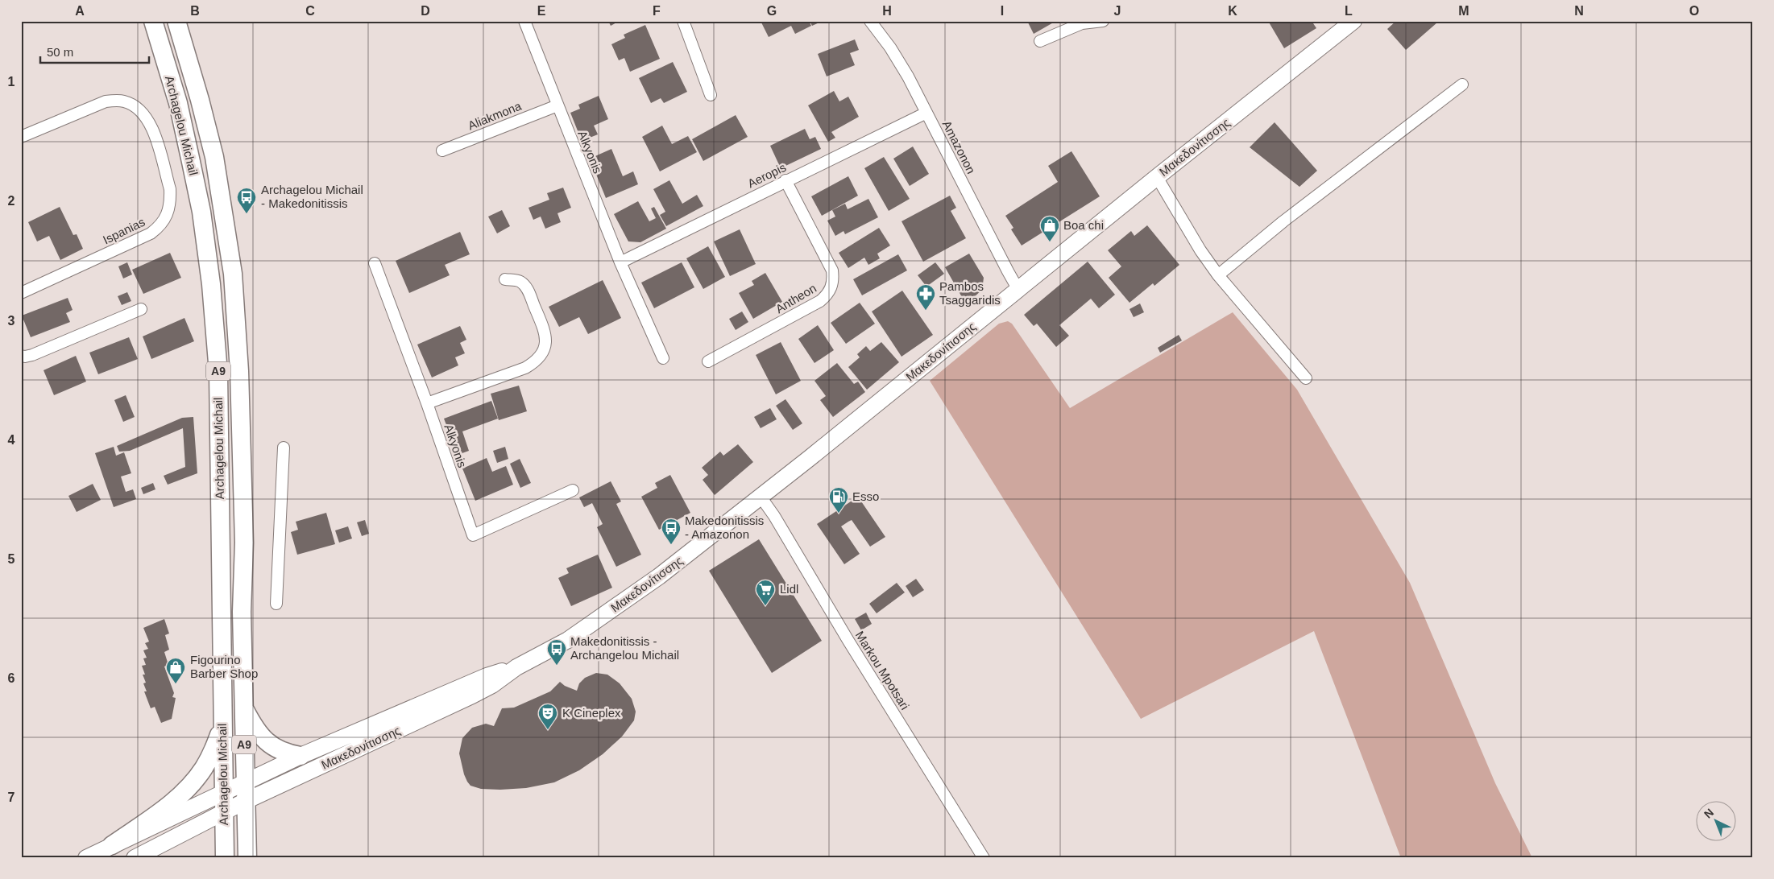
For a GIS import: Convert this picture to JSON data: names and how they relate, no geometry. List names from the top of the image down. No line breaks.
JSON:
{"streets":{"main road":["Archagelou Michail","Μακεδονίτισσης","A9"],"street":["Aliakmona","Amazonon","Alkyonis","Aeropis","Ispanias","Antheon","Markou Mpotsari"]},"crossings":[["Aliakmona","Alkyonis"],["Archagelou Michail","Μακεδονίτισσης"],["Amazonon","Μακεδονίτισσης"],["Amazonon","Aeropis"],["Μακεδονίτισσης","Markou Mpotsari"],["Alkyonis","Aeropis"],["Aeropis","Antheon"]],"places":{"bus stop":["Archagelou Michail - Makedonitissis","Makedonitissis - Amazonon","Makedonitissis - Archangelou Michail"],"shop":["Boa chi","Figourino Barber Shop"],"pharmacy":["Pambos Tsaggaridis"],"fuel station":["Esso"],"supermarket":["Lidl"],"theatre":["K Cineplex"]},"scale_bar":"50 m","north":"top left","grid":{"columns":["A","B","C","D","E","F","G","H","I","J","K","L","M","N","O"],"rows":["1","2","3","4","5","6","7"]}}
